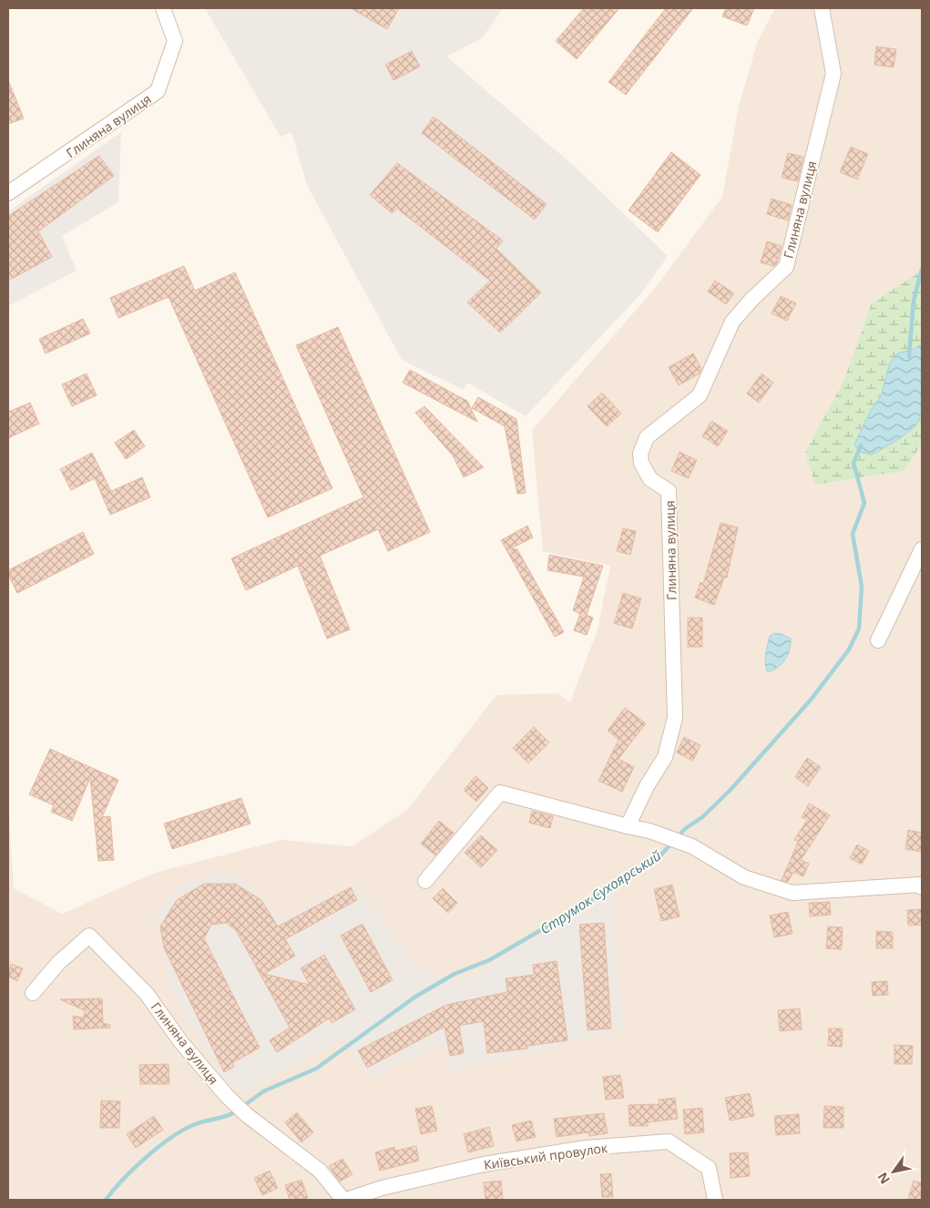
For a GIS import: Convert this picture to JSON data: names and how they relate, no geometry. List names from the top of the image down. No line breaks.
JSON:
{"streets":{"street":["Глиняна вулиця","Київський провулок"]},"crossings":[["Глиняна вулиця","Київський провулок"]],"water":["Струмок Сухоярський"],"north":"bottom left"}
